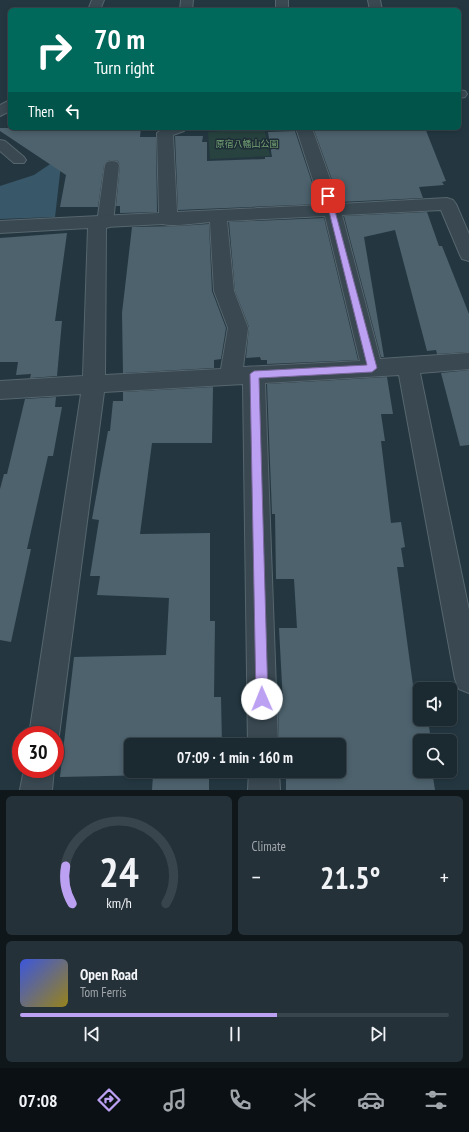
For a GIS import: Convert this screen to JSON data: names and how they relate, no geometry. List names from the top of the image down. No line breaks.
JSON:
{"parks":["原宿八幡山公園"],"page":{"turn":["70 m","Turn right"],"then":"Then","limit":"30","trip":"07:09 · 1 min · 160 m","tile":"Climate","heat":["−","21.5°","+"],"song":["Open Road","Tom Ferris"],"tabs":"07:08","gauge":["24","km/h"]}}
